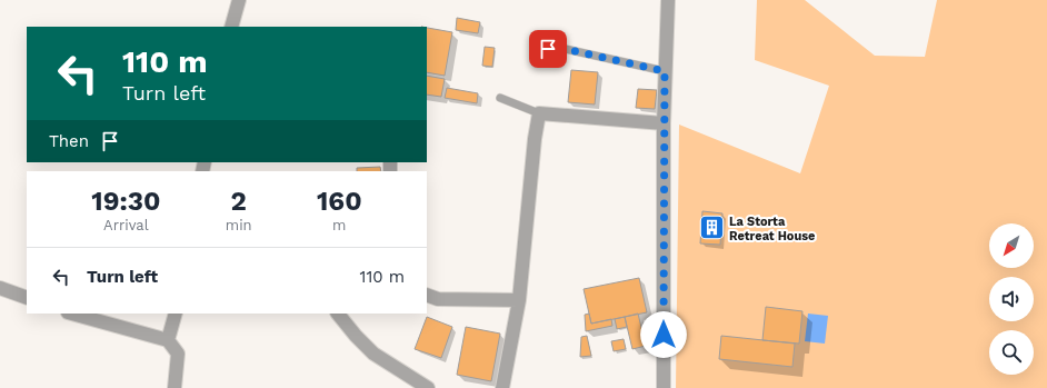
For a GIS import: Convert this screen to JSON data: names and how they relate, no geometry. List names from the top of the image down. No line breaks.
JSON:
{"places":{"building":["La Storta Retreat House"]},"north":"bottom left","page":{"turn":["110 m","Turn left"],"then":"Then","eta":["19:30","Arrival","2","min","160","m"],"list":[{"name":"Turn left","value":"110 m"}]}}
